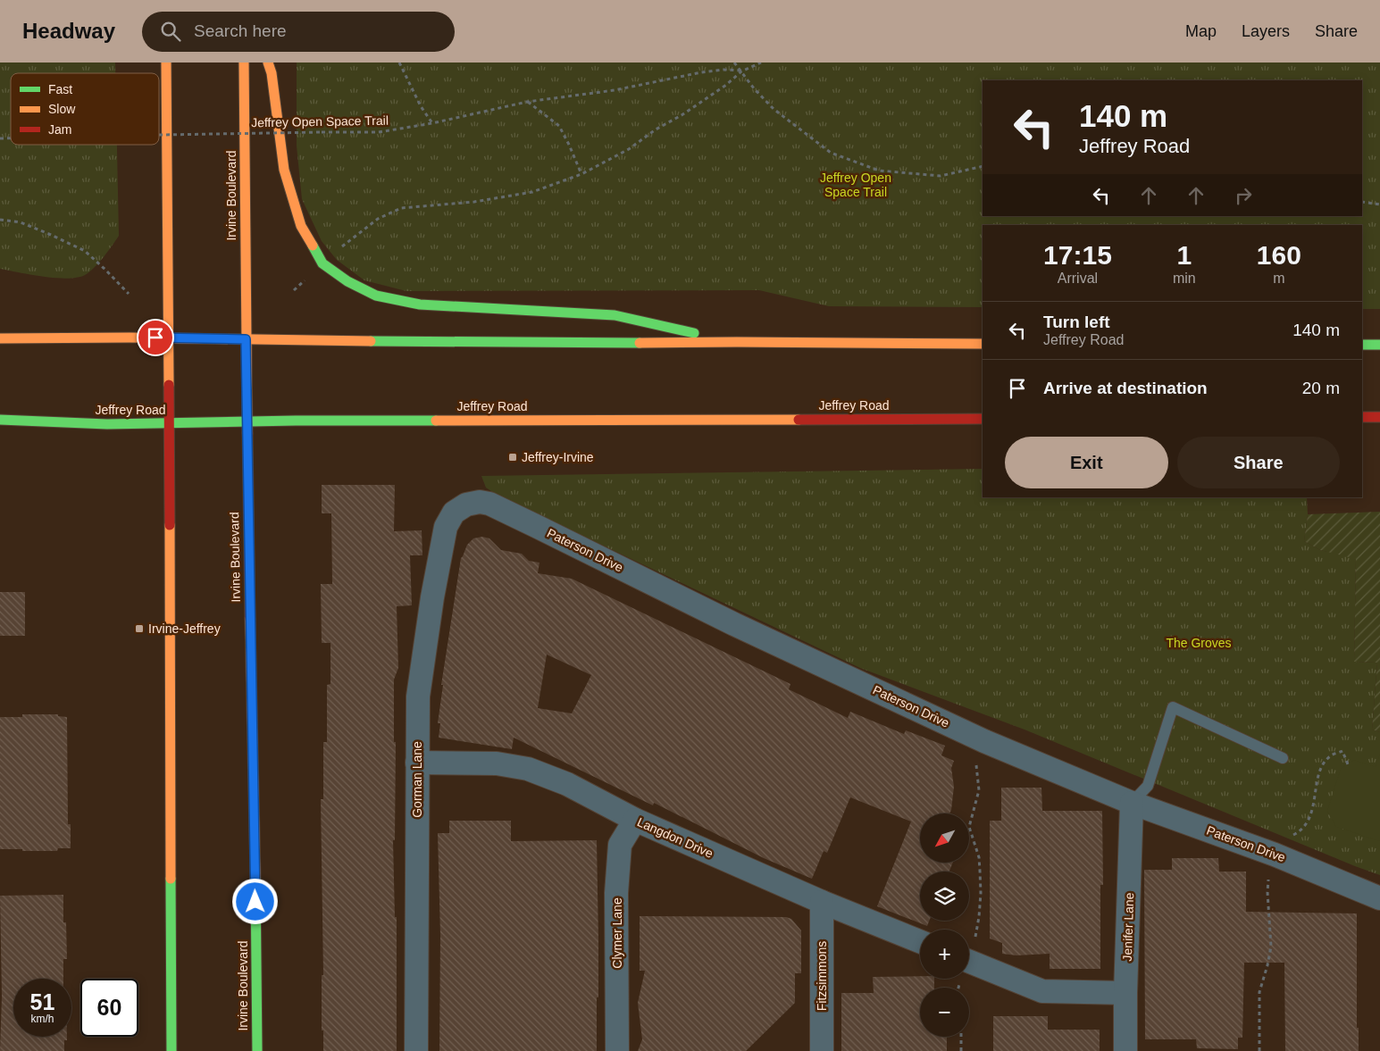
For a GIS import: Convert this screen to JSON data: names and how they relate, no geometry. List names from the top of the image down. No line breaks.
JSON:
{"streets":{"main road":["Irvine Boulevard","Jeffrey Road"],"street":["Paterson Drive","Gorman Lane","Langdon Drive","Jenifer Lane","Clymer Lane","Fitzsimmons"],"path":["Jeffrey Open Space Trail"]},"crossings":[["Irvine Boulevard","Jeffrey Road"],["Paterson Drive","Gorman Lane"],["Paterson Drive","Jenifer Lane"],["Gorman Lane","Langdon Drive"],["Langdon Drive","Clymer Lane"],["Langdon Drive","Fitzsimmons"]],"parks":["Jeffrey Open Space Trail","The Groves"],"places":{"transit":["Jeffrey-Irvine","Irvine-Jeffrey"]},"legend":["Fast","Slow","Jam"],"north":"bottom left","page":{"header":"Headway","search":"Search here","nav":["Map","Layers","Share"],"turn":["140 m","Jeffrey Road"],"eta":["17:15","Arrival","1","min","160","m"],"list":[{"name":"Turn left","note":"Jeffrey Road","value":"140 m"},{"name":"Arrive at destination","value":"20 m"}],"buttons":["Exit","Share"],"map_buttons":["+","−"],"speed":"51 km/h","limit":"60"}}
